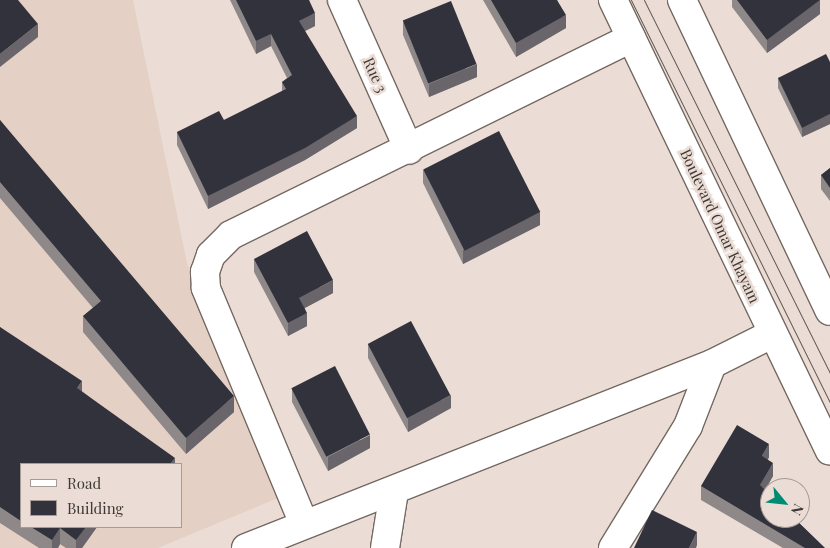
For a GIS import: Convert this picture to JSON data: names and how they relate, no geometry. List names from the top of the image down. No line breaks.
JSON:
{"streets":{"street":["Rue 3","Boulevard Omar Khayam"]},"legend":["Road","Building"],"north":"bottom right"}
